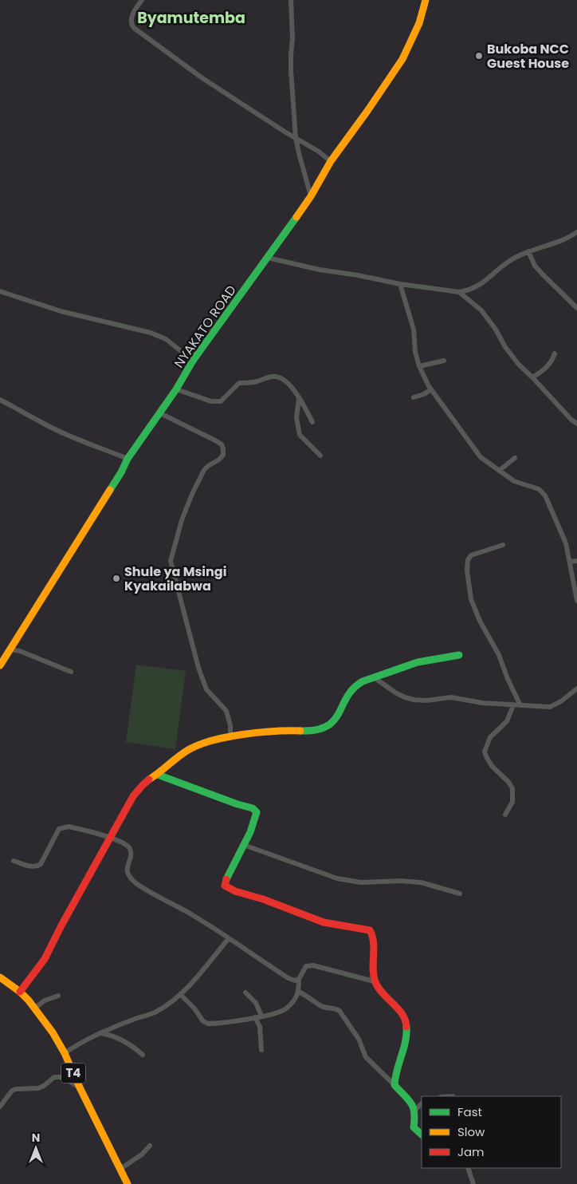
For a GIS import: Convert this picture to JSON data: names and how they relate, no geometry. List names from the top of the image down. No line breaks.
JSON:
{"streets":{"main road":["NYAKATO ROAD","T4"]},"districts":["Byamutemba"],"places":["Bukoba NCC Guest House","Shule ya Msingi Kyakailabwa"],"legend":["Fast","Slow","Jam"],"north":"top"}
